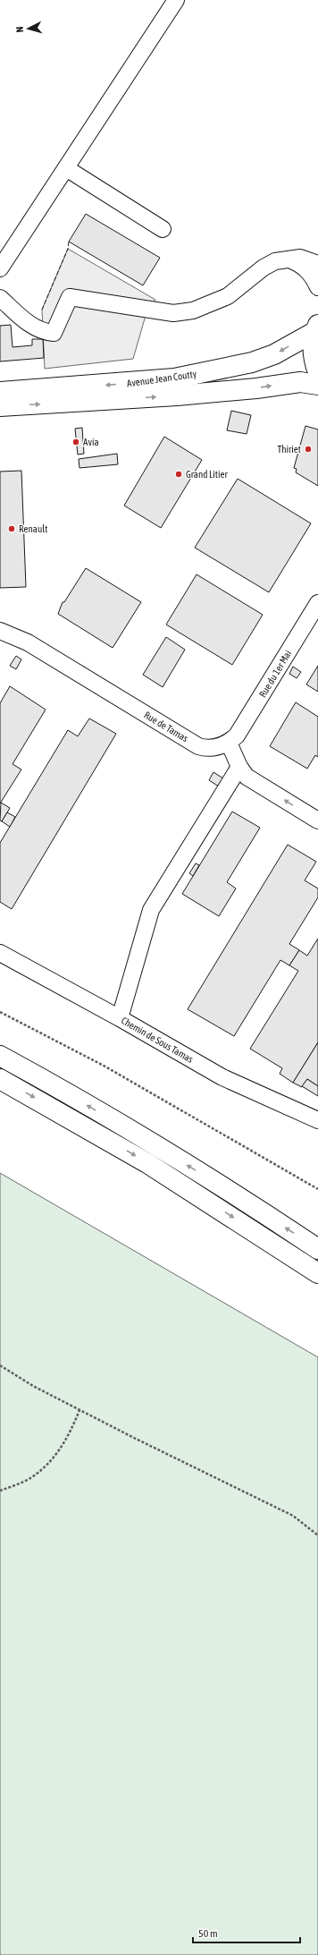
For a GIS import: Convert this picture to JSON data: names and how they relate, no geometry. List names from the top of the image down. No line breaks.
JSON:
{"streets":{"main road":["Avenue Jean Coutty"],"street":["Rue du 1er Mai","Rue de Tamas","Chemin de Sous Tamas"]},"crossings":[["Rue du 1er Mai","Rue de Tamas"]],"places":["Avia","Thiriet","Grand Litier","Renault"],"scale_bar":"50 m","north":"left"}
